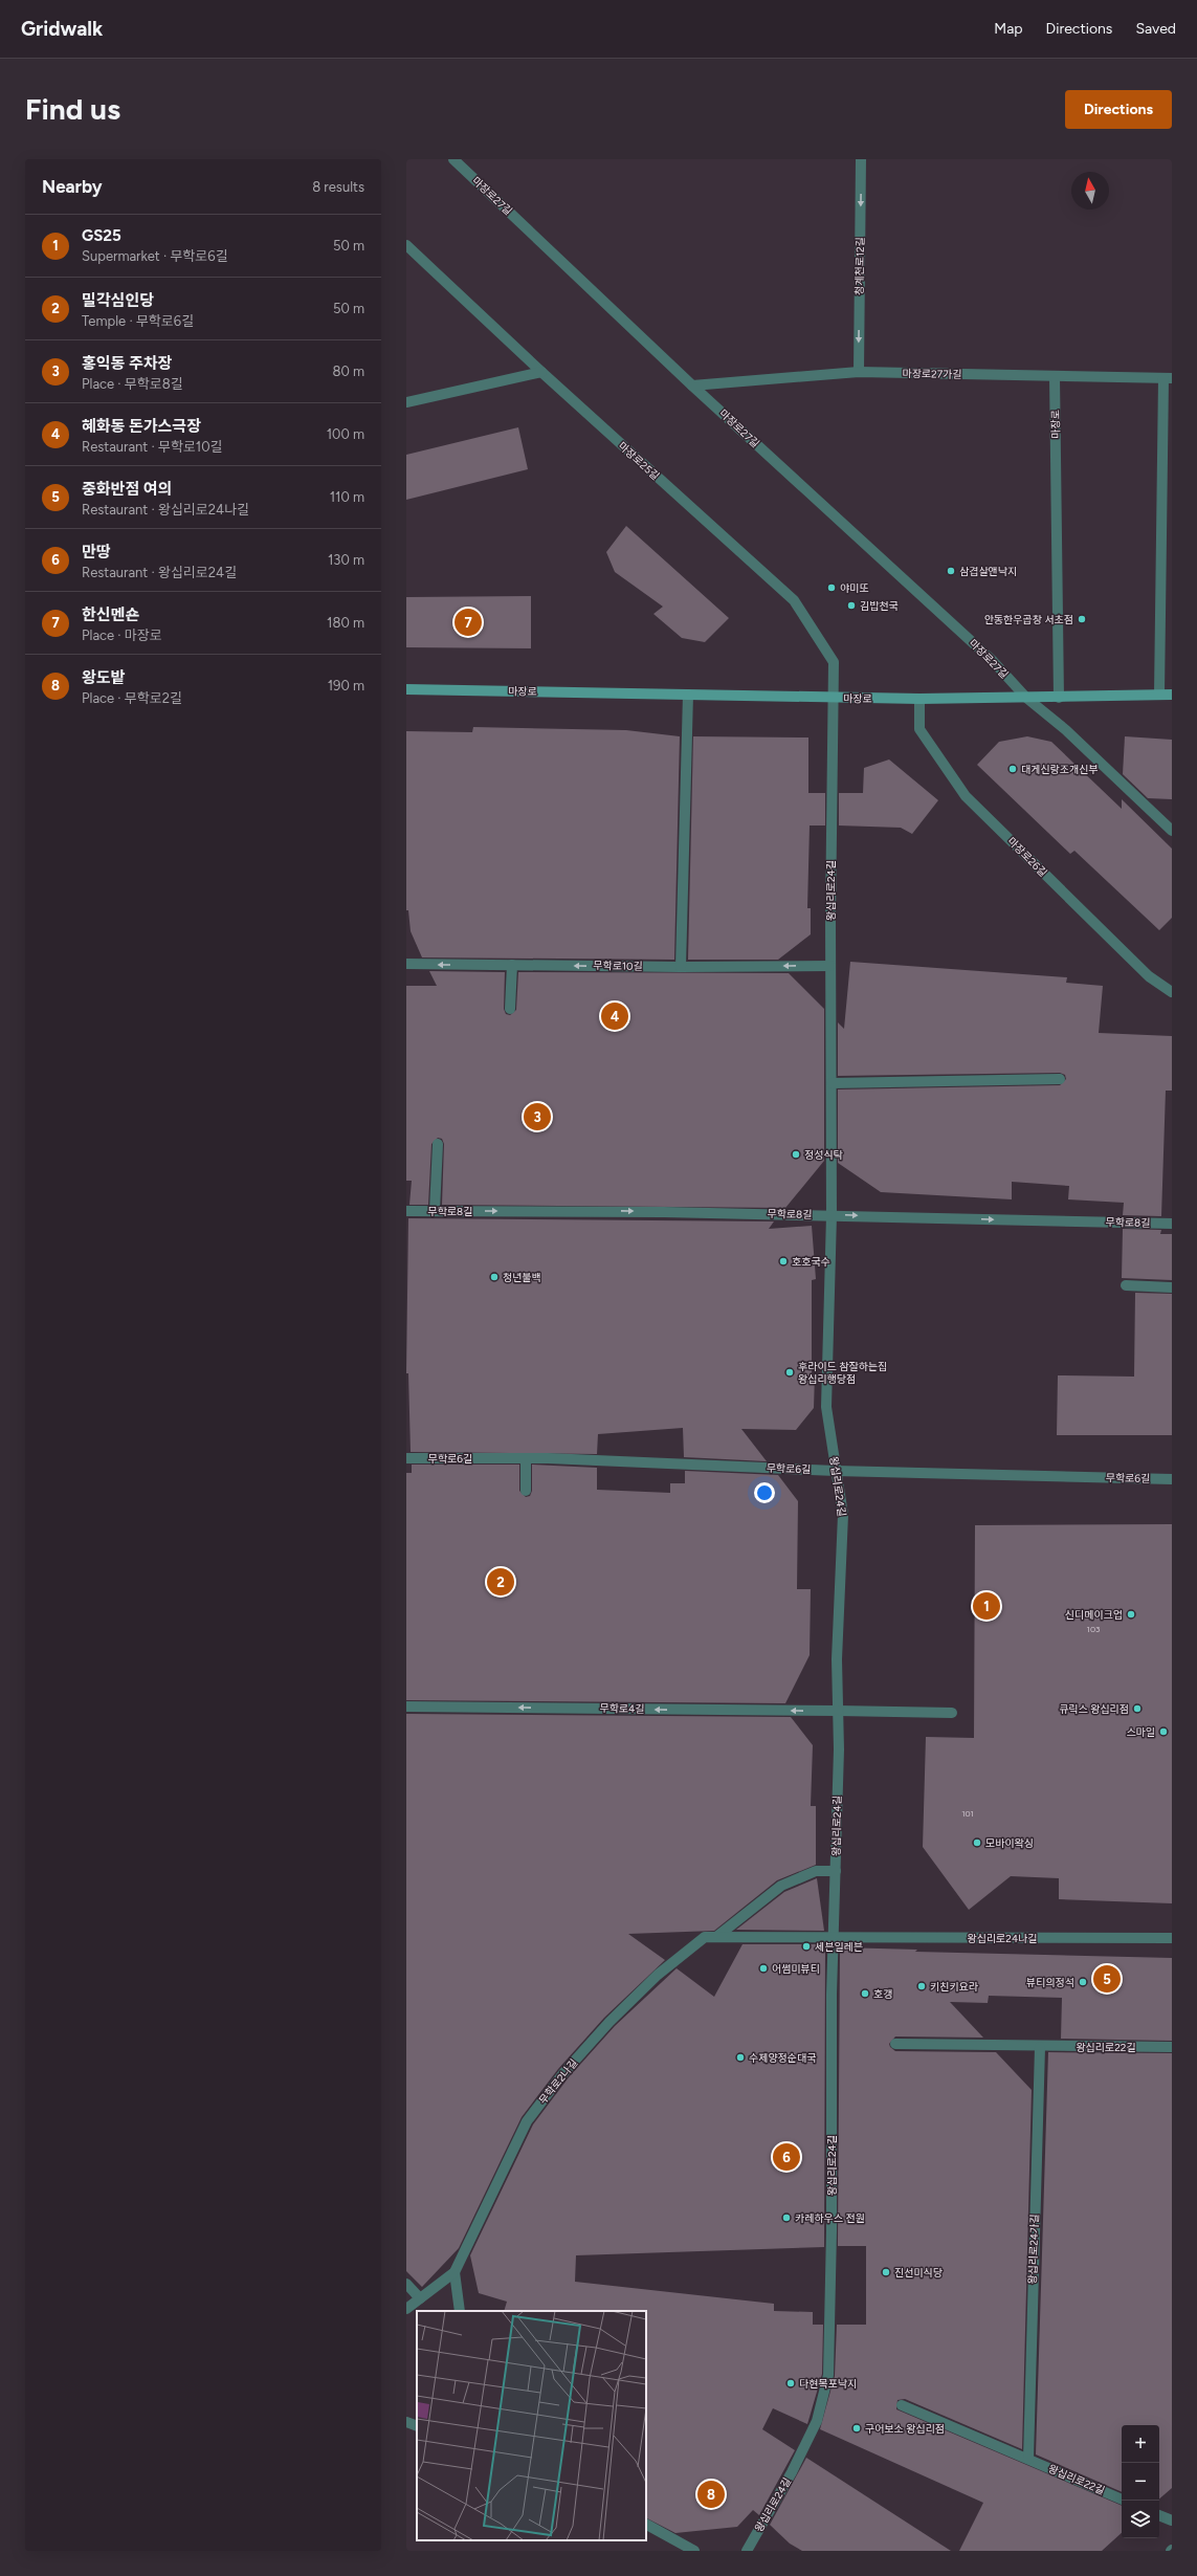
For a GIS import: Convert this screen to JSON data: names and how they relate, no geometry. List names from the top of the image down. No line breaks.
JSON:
{"streets":{"main road":["마장로"],"street":["마장로27길","청계천로12길","마장로27가길","마장로25길","마장로26길","왕십리로24길","무학로10길","무학로8길","무학로6길","무학로4길","왕십리로24나길","왕십리로22길","무학로2나길","왕십리로24가길"]},"crossings":[["마장로27길","마장로27가길"],["마장로27길","마장로"],["청계천로12길","마장로27가길"],["마장로27가길","마장로"],["마장로","마장로25길"],["마장로","마장로26길"],["마장로","왕십리로24길"],["마장로25길","왕십리로24길"],["왕십리로24길","무학로10길"],["왕십리로24길","무학로8길"],["왕십리로24길","무학로6길"],["왕십리로24길","무학로4길"],["왕십리로24길","왕십리로24나길"],["왕십리로24길","무학로2나길"],["왕십리로24나길","무학로2나길"],["왕십리로22길","왕십리로24가길"]],"one_way":["청계천로12길","무학로10길","무학로8길","무학로4길"],"places":["삼겹살앤낙지","야미또","김밥천국","안동한우곱창 서초점","대게신랑조개신부","정성식탁","호호국수","청년불백","후라이드 참잘하는집 왕십리행당점","신디메이크업","큐릭스 왕십리점","스마일","모바이왁싱","세븐일레븐","어썸미뷰티","뷰티의정석","키친키요라","호갱","수제양정순대국","카레하우스 전원","진선미식당","다현목포낙지","구어보소 왕십리점"],"house_numbers":["103","101"],"north":"top","page":{"header":"Gridwalk","nav":["Map","Directions","Saved"],"buttons":"Directions","title":"Find us","heading":["Nearby","8 results"],"list":[{"mark":"1","name":"GS25","note":"Supermarket · 무학로6길","value":"50 m"},{"mark":"2","name":"밀각심인당","note":"Temple · 무학로6길","value":"50 m"},{"mark":"3","name":"홍익동 주차장","note":"Place · 무학로8길","value":"80 m"},{"mark":"4","name":"혜화동 돈가스극장","note":"Restaurant · 무학로10길","value":"100 m"},{"mark":"5","name":"중화반점 여의","note":"Restaurant · 왕십리로24나길","value":"110 m"},{"mark":"6","name":"만땅","note":"Restaurant · 왕십리로24길","value":"130 m"},{"mark":"7","name":"한신멘숀","note":"Place · 마장로","value":"180 m"},{"mark":"8","name":"왕도밭","note":"Place · 무학로2길","value":"190 m"}],"pins":["7","4","3","2","1","5","6","8"],"map_buttons":["+","−"]}}
